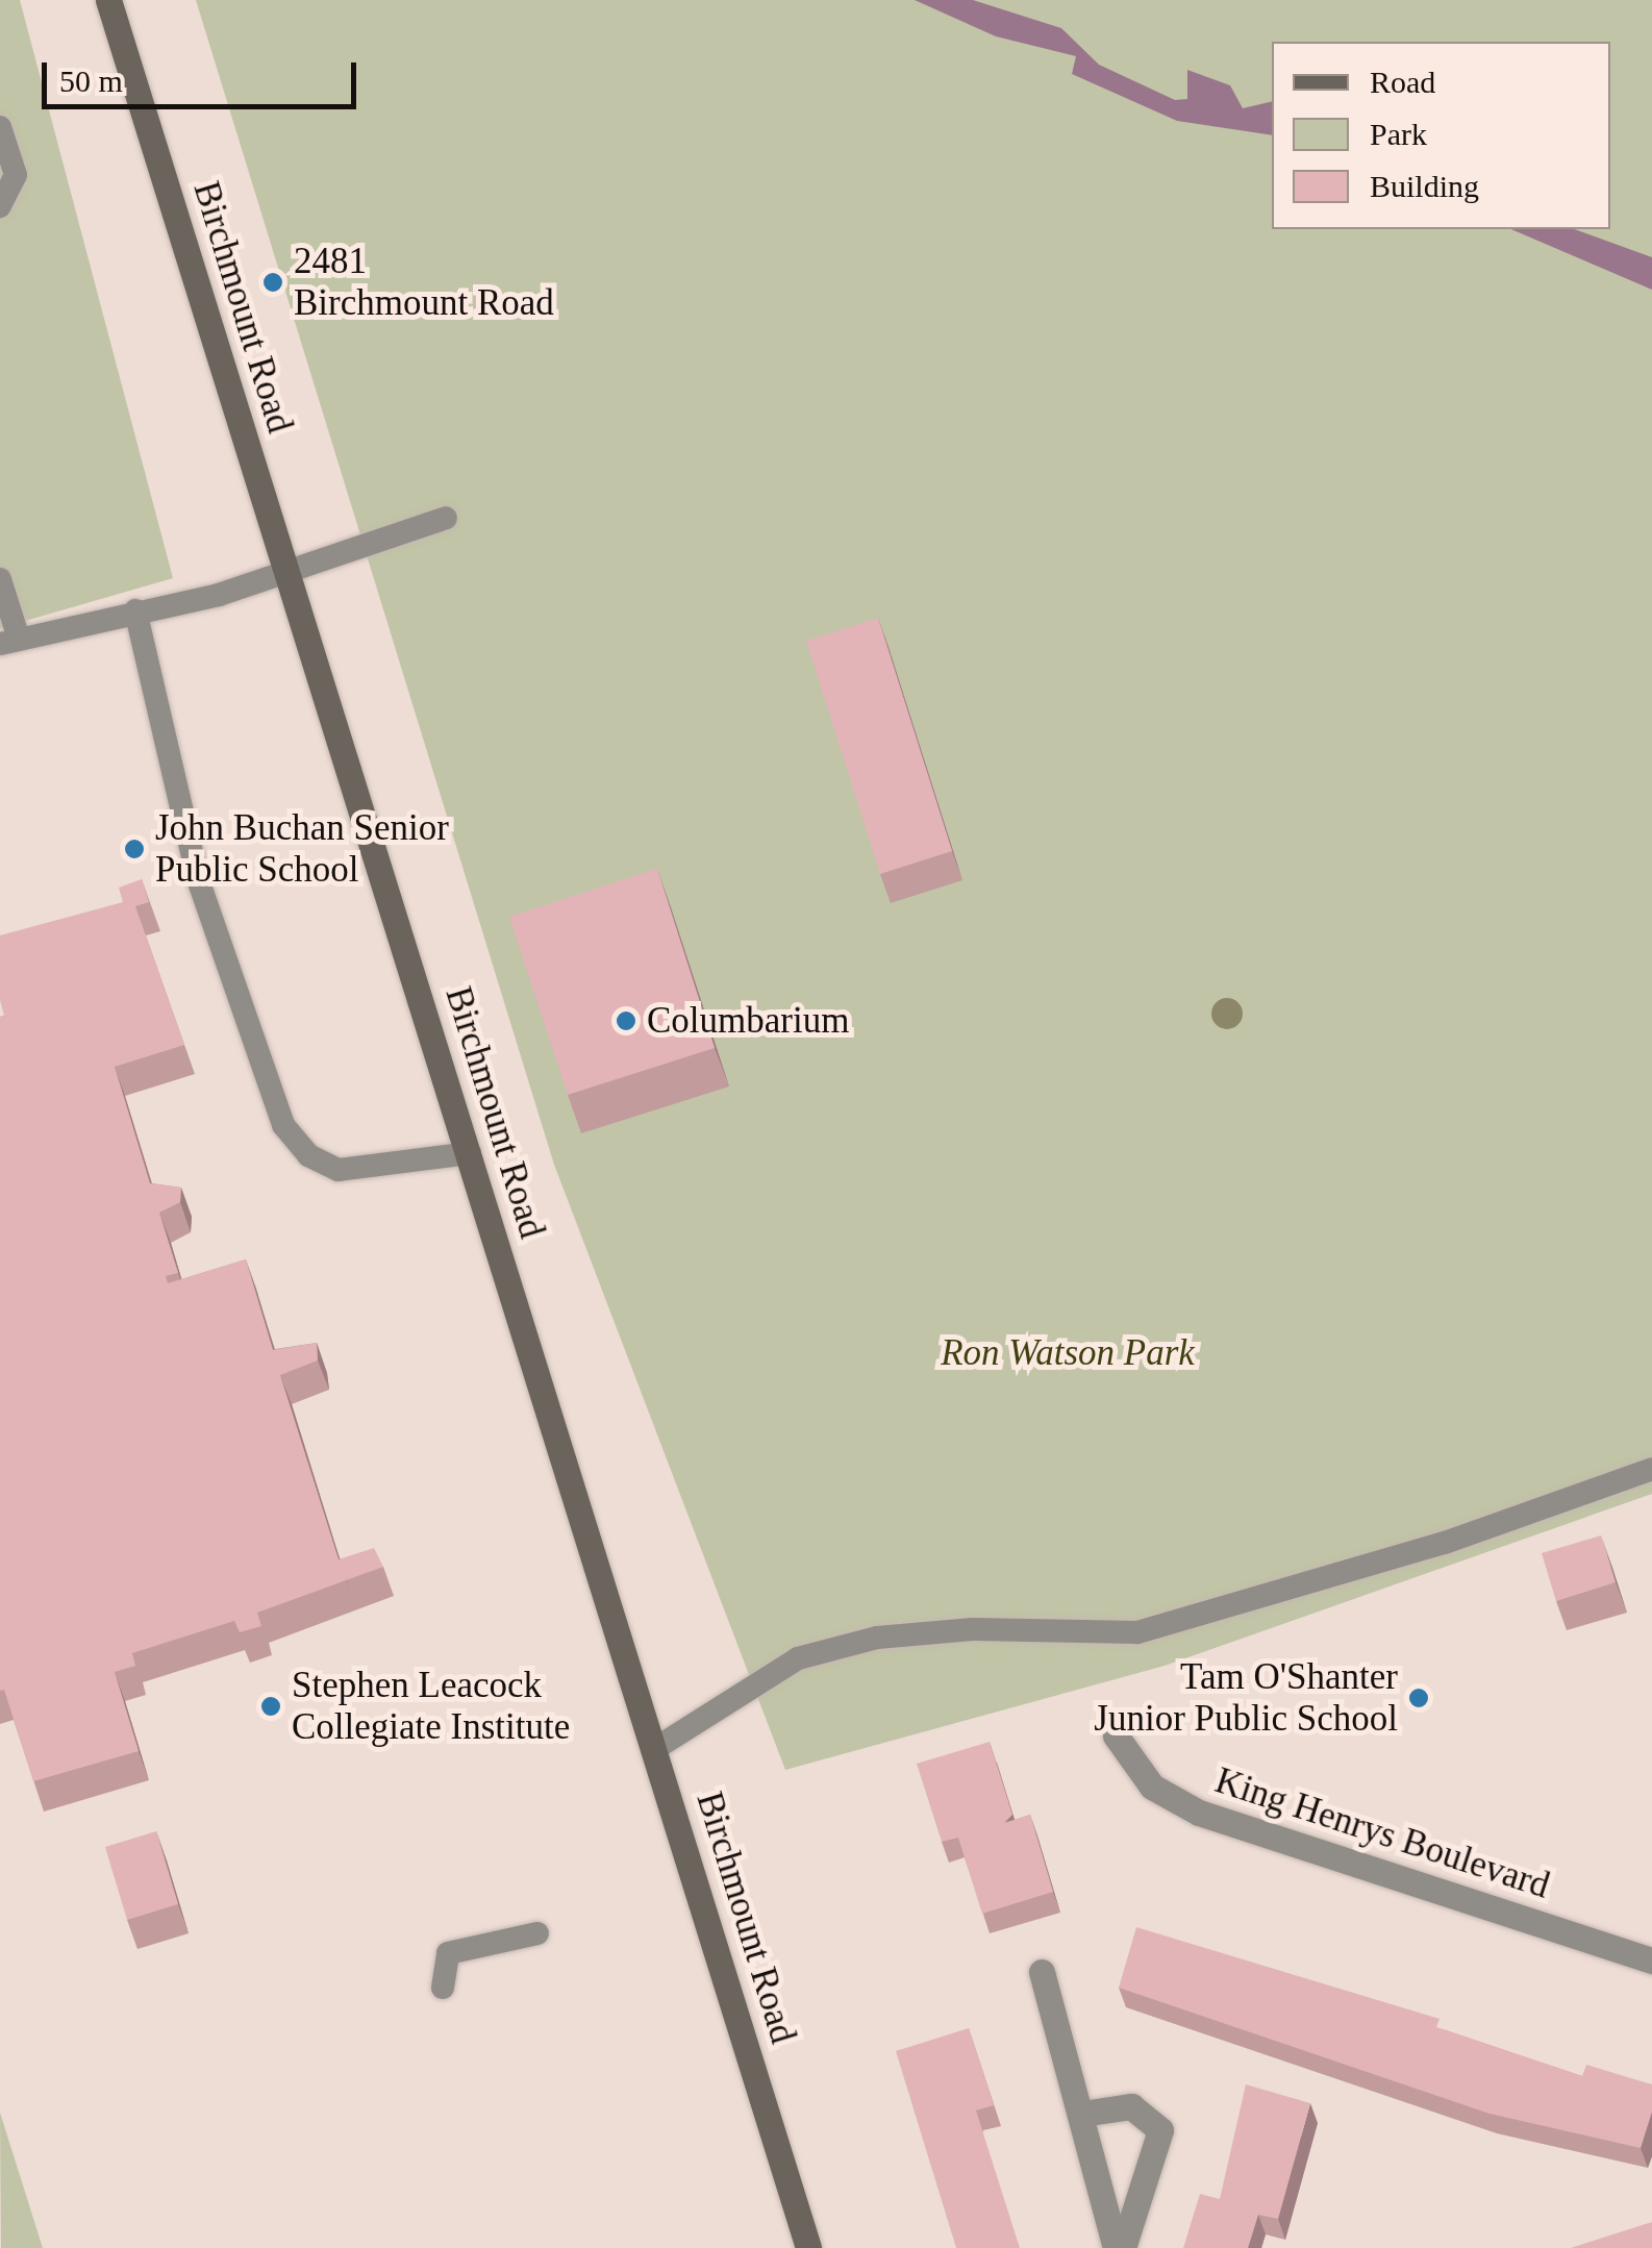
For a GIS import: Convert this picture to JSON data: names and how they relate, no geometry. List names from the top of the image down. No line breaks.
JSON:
{"streets":{"main road":["Birchmount Road"],"street":["King Henrys Boulevard"]},"parks":["Ron Watson Park"],"places":["2481 Birchmount Road","John Buchan Senior Public School","Columbarium","Tam O'Shanter Junior Public School","Stephen Leacock Collegiate Institute"],"legend":["Road","Park","Building"],"scale_bar":"50 m"}
